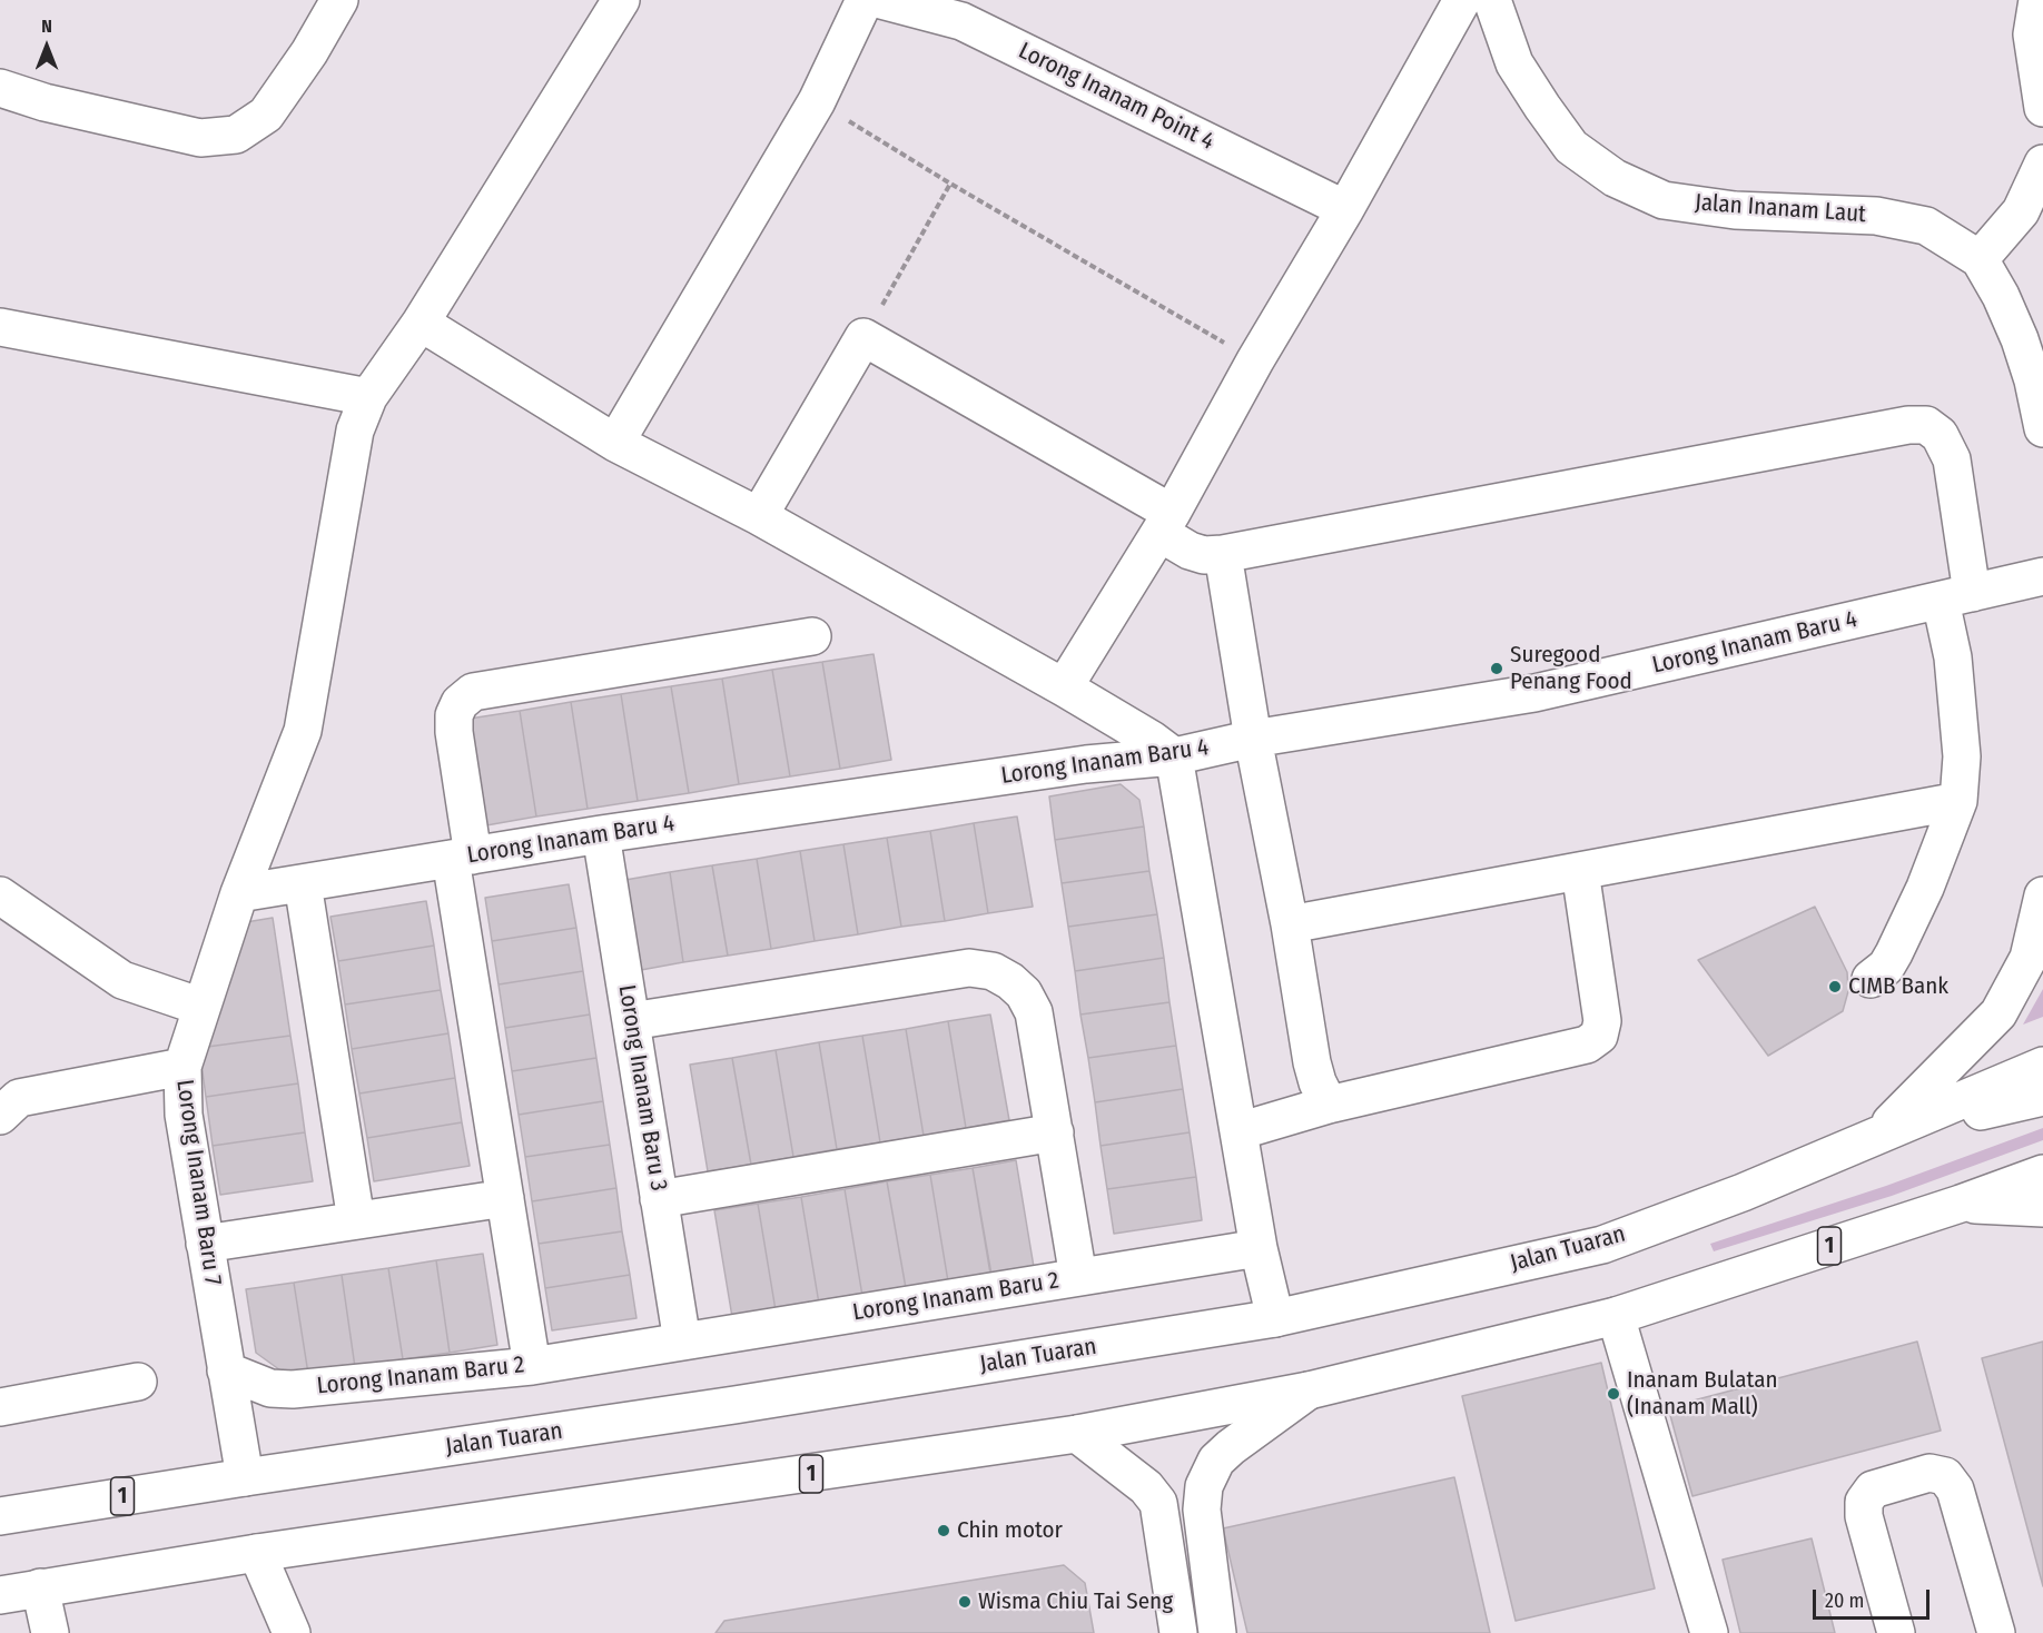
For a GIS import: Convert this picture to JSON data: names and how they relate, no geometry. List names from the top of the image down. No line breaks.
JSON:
{"streets":{"main road":["Lorong Inanam Point 4","Jalan Inanam Laut","Lorong Inanam Baru 4","Lorong Inanam Baru 3","Lorong Inanam Baru 7","1","Jalan Tuaran","Lorong Inanam Baru 2"]},"crossings":[["Lorong Inanam Baru 4","Lorong Inanam Baru 3"],["Lorong Inanam Baru 4","Lorong Inanam Baru 7"],["Lorong Inanam Baru 3","Lorong Inanam Baru 2"],["Lorong Inanam Baru 7","Jalan Tuaran"],["Lorong Inanam Baru 7","Lorong Inanam Baru 2"]],"places":["Suregood Penang Food","CIMB Bank","Inanam Bulatan (Inanam Mall)","Chin motor","Wisma Chiu Tai Seng"],"scale_bar":"20 m","north":"top"}
